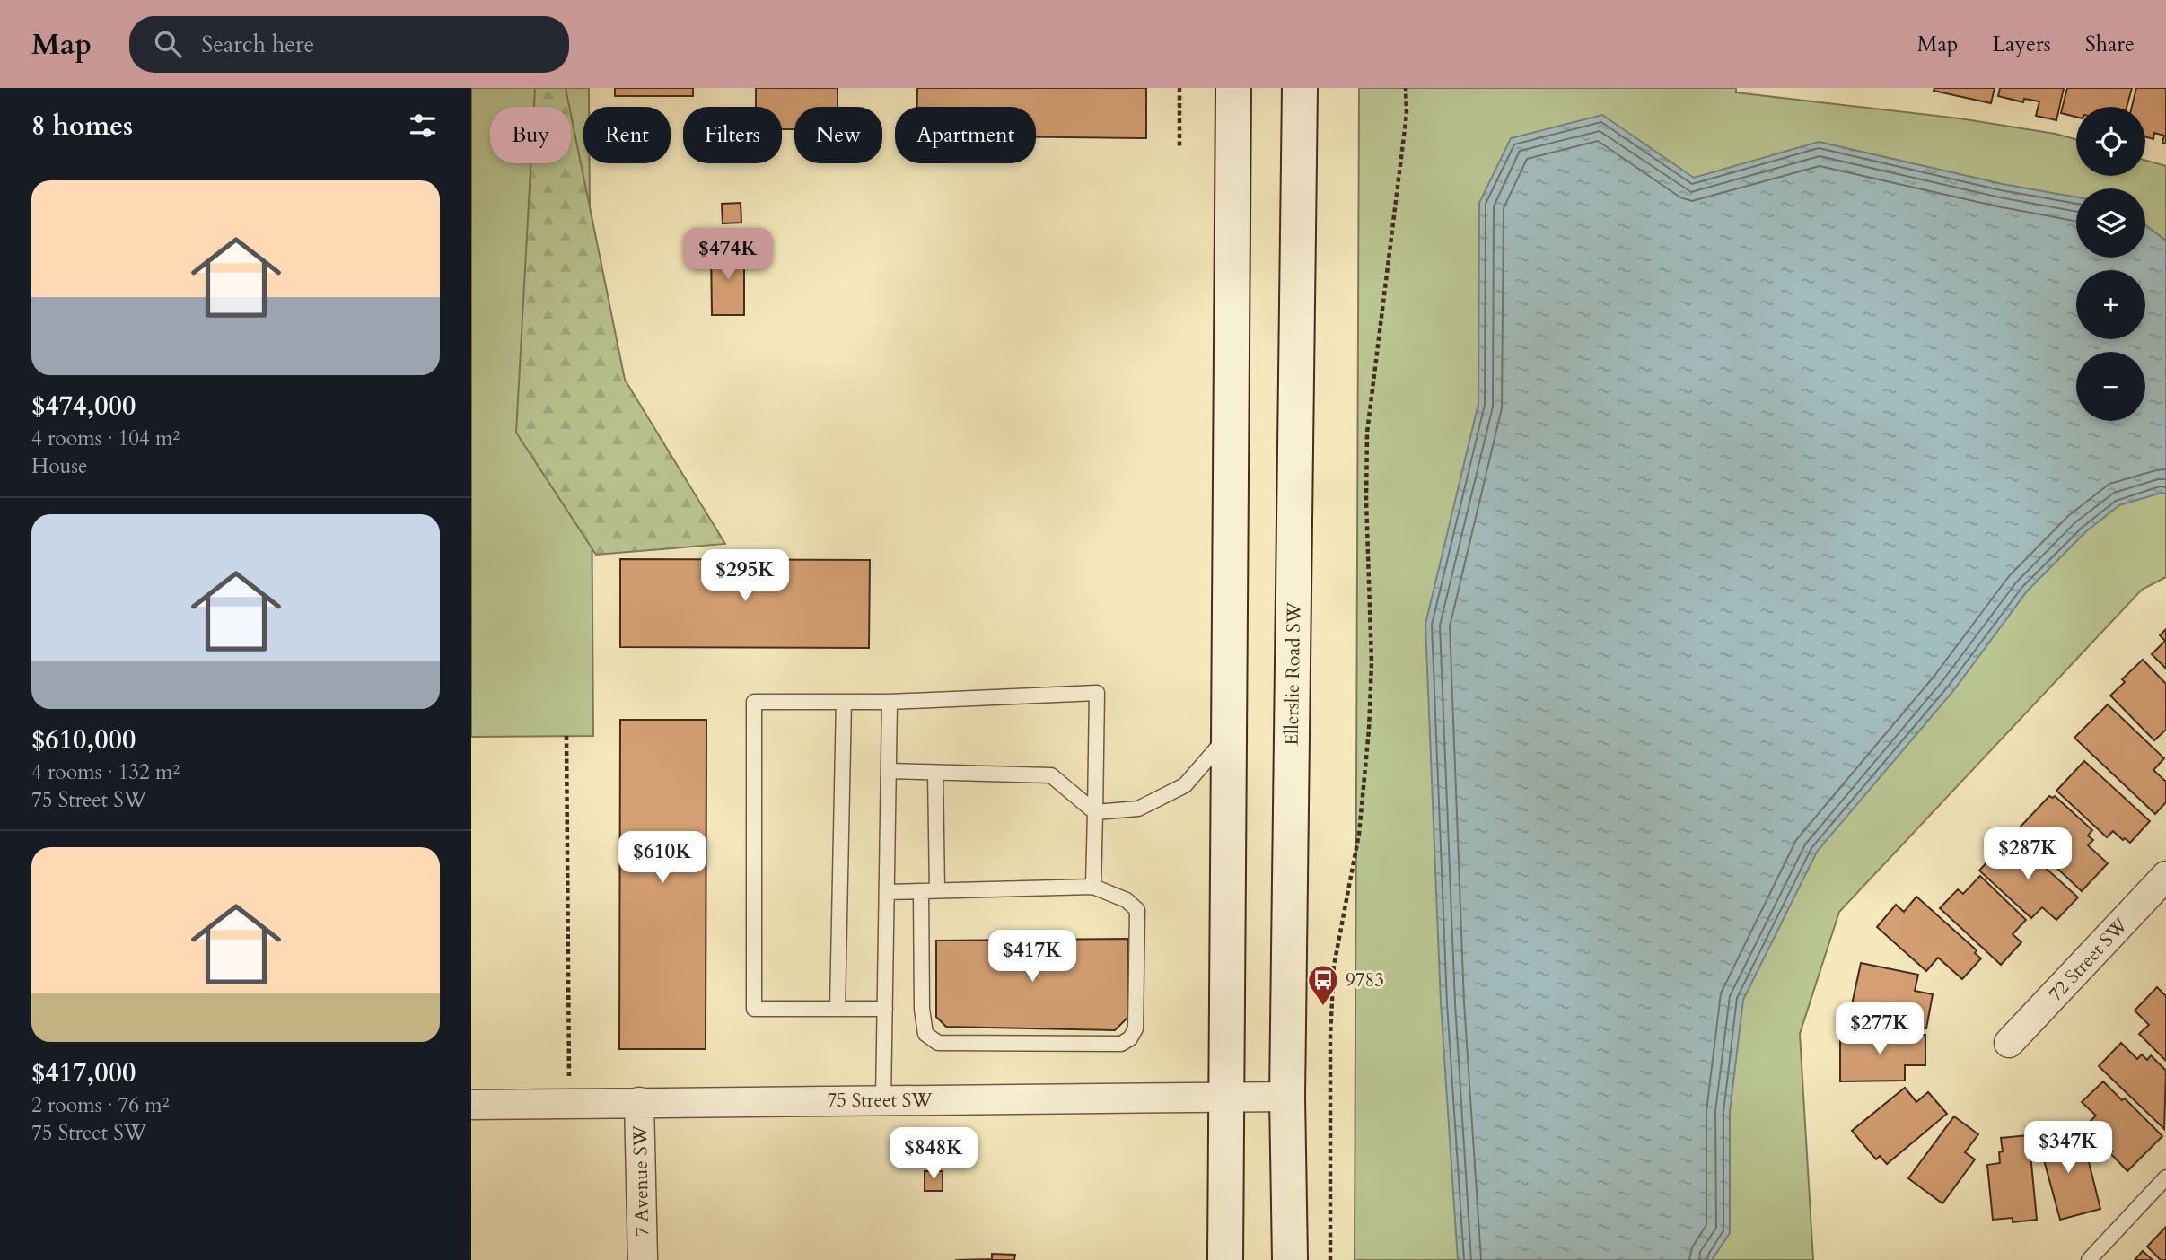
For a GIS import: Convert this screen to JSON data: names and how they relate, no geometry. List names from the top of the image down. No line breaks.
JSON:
{"streets":{"main road":["Ellerslie Road SW"],"street":["72 Street SW","75 Street SW","7 Avenue SW"]},"crossings":[["Ellerslie Road SW","75 Street SW"],["75 Street SW","7 Avenue SW"]],"places":{"bus stop":["9783"]},"page":{"header":"Map","search":"Search here","nav":["Map","Layers","Share"],"heading":"8 homes","map_buttons":["+","−"],"chip":["Buy","Rent","Filters","New","Apartment"],"list":[{"name":"$474,000","note":"4 rooms · 104 m² · House"},{"name":"$610,000","note":"4 rooms · 132 m² · 75 Street SW"},{"name":"$417,000","note":"2 rooms · 76 m² · 75 Street SW"}],"price":["$474K","$295K","$287K","$610K","$417K","$277K","$347K","$848K"]}}
